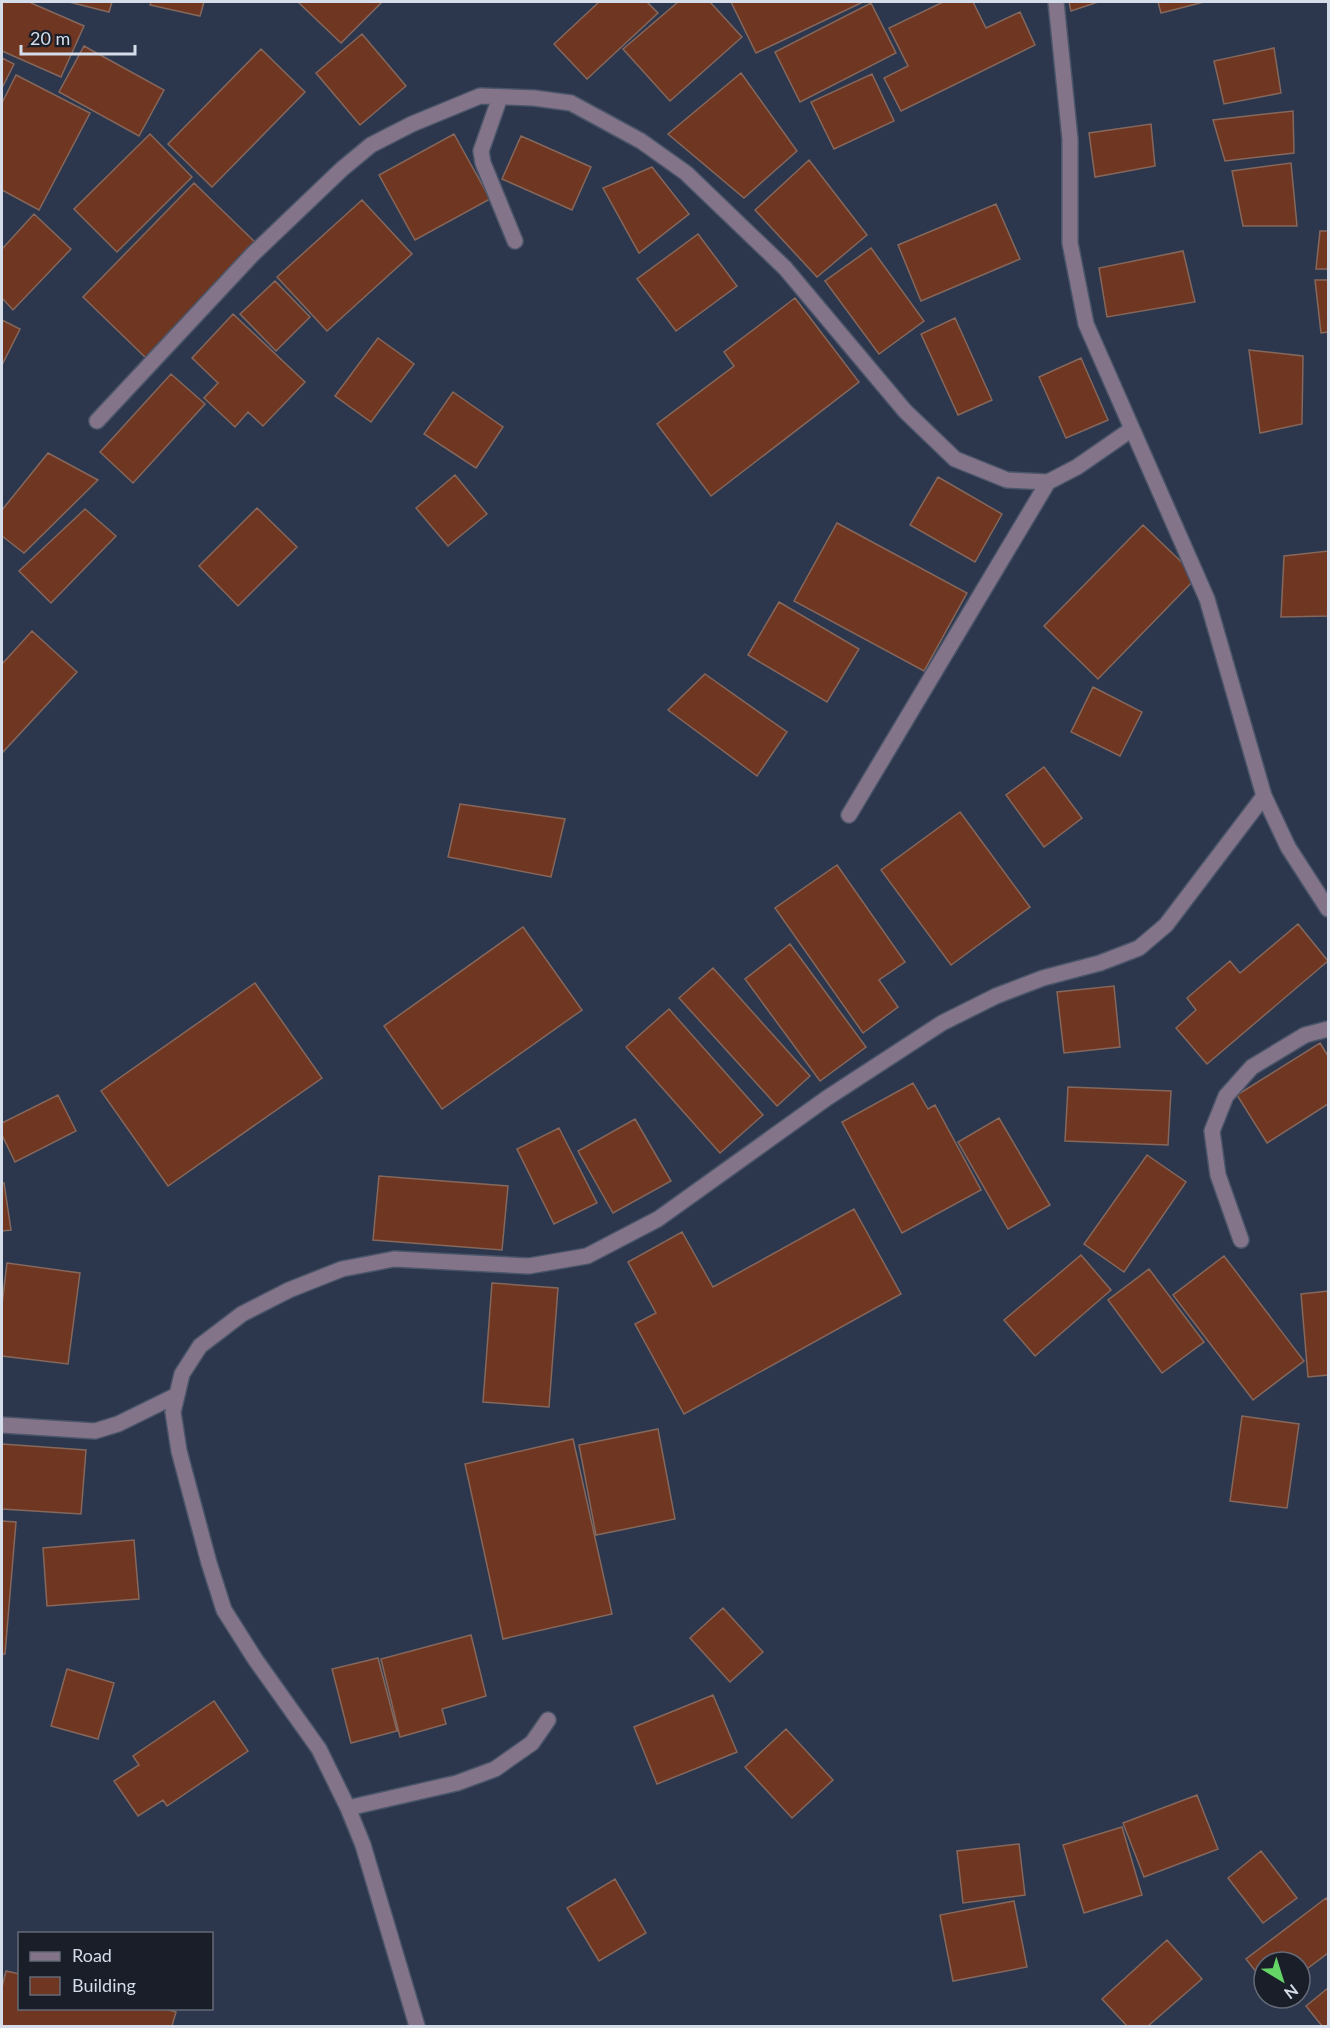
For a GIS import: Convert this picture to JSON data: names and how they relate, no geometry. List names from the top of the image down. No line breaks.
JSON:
{"legend":["Road","Building"],"scale_bar":"20 m","north":"bottom right"}
